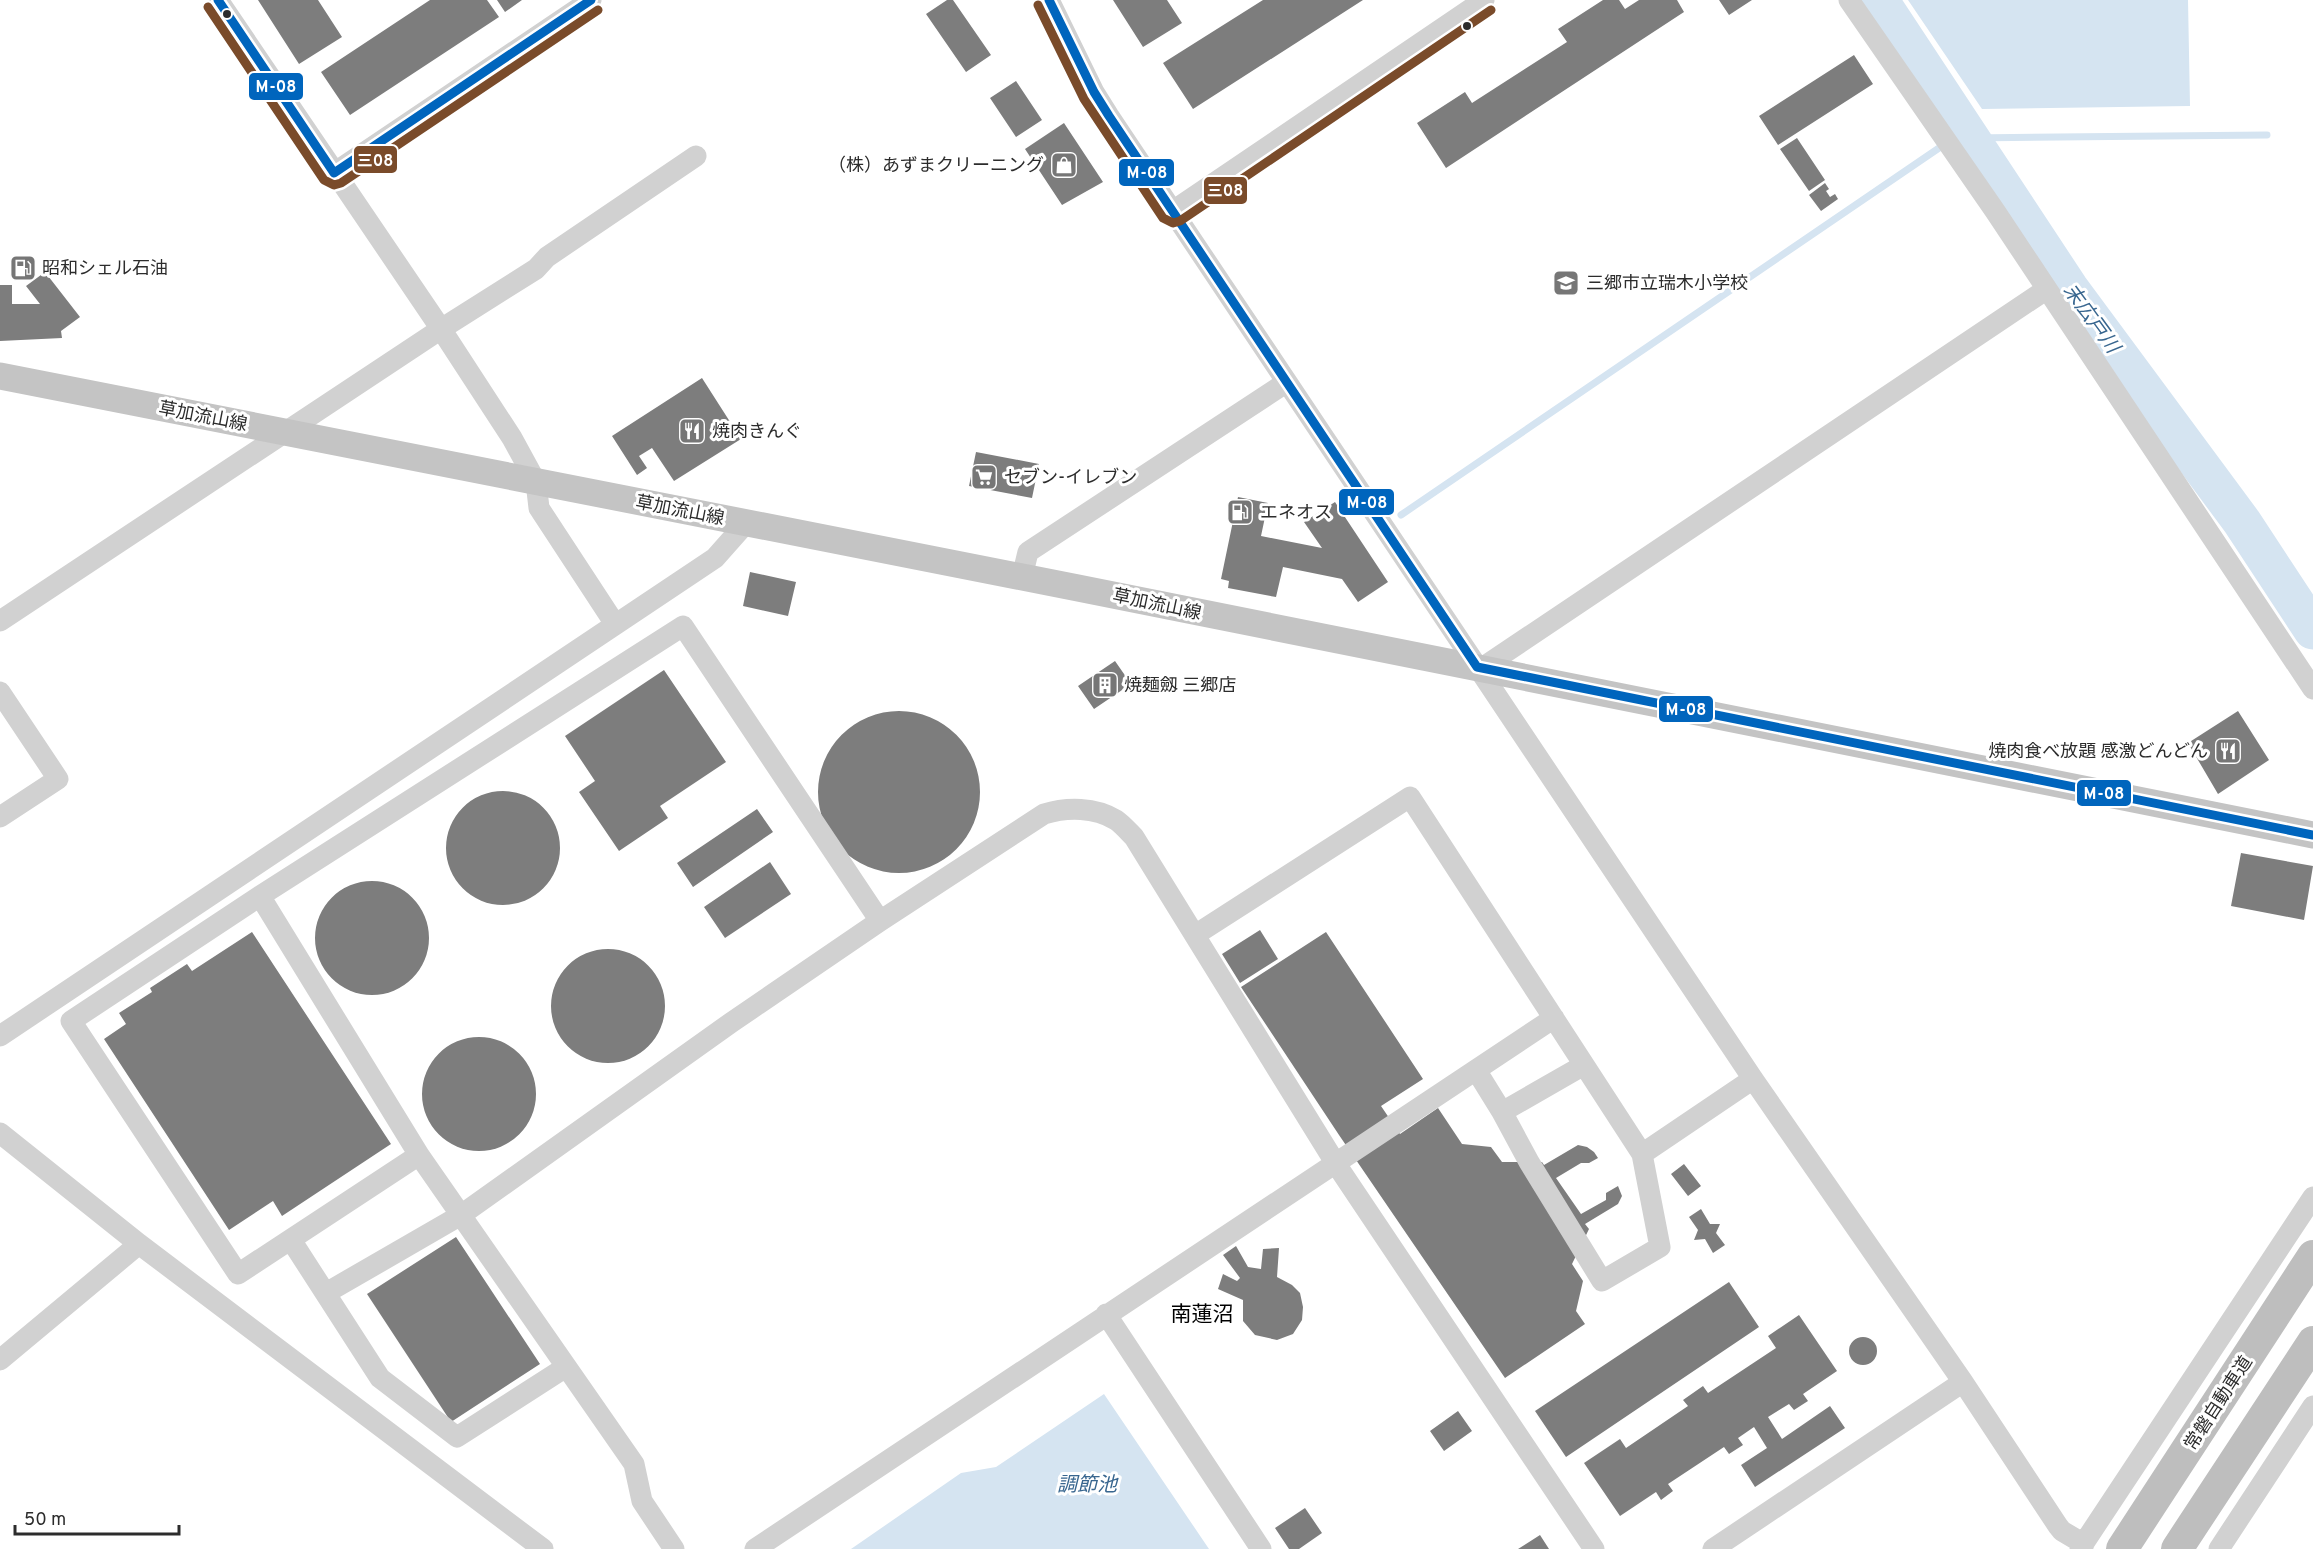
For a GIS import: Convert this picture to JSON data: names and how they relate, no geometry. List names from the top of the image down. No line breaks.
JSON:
{"streets":{"highway":["常磐自動車道"],"main road":["草加流山線"]},"districts":["南蓮沼"],"water":["末広戸川","調節池"],"places":{"shop":["（株）あずまクリーニング"],"fuel station":["昭和シェル石油","エネオス"],"school or university":["三郷市立瑞木小学校"],"restaurant":["焼肉きんぐ","焼肉食べ放題 感激どんどん"],"supermarket":["セブン-イレブン"],"building":["焼麺劔 三郷店"]},"lines":["transit line M-08","transit line 三08"],"scale_bar":"50 m"}
